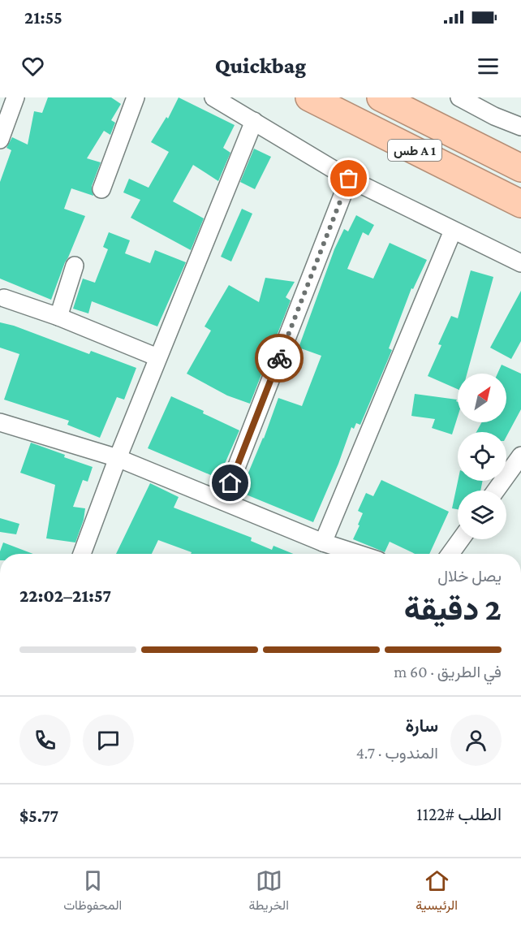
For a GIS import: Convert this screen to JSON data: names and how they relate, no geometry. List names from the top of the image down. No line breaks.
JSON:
{"streets":{"highway":["طس A 1"]},"north":"top right","page":{"status":"21:55","header":"Quickbag","heading":["2 دقيقة","يصل خلال","21:57–22:02"],"panel":["سارة","المندوب · 4.7","الطلب #1122","$5.77"],"bar":"في الطريق · 60 m","tabs":["الرئيسية","الخريطة","المحفوظات"]}}
